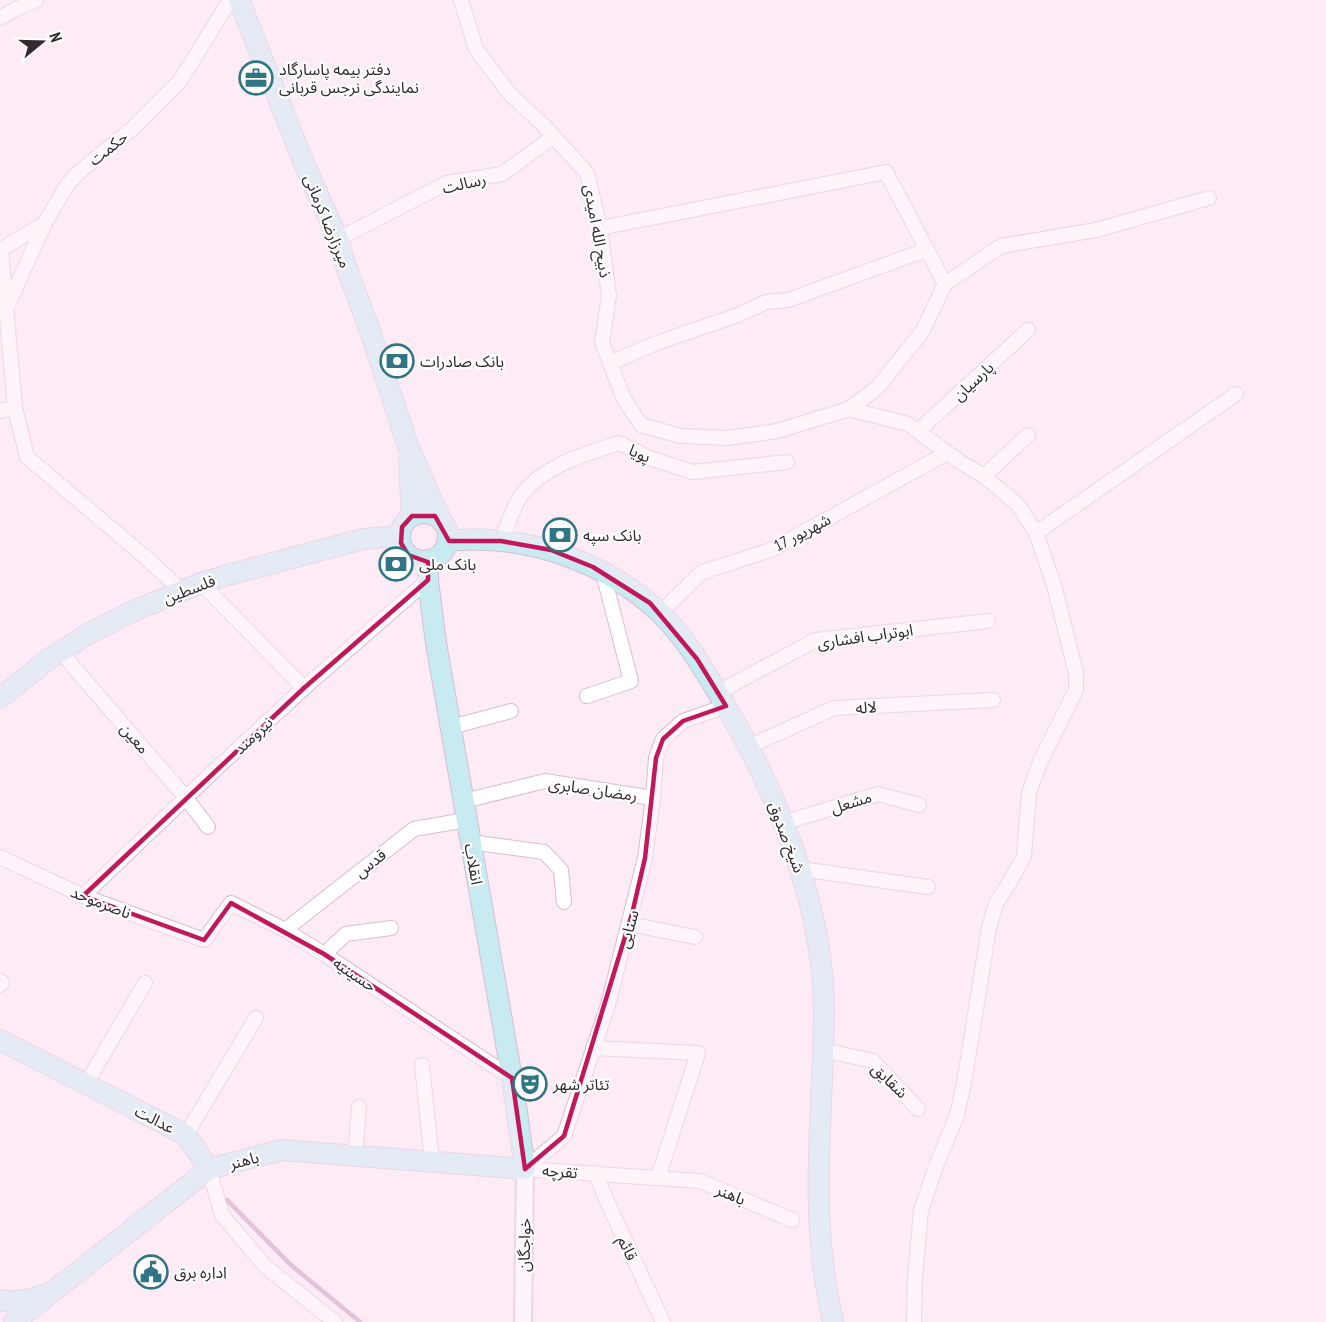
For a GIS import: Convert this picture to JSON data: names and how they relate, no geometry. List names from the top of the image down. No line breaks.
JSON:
{"streets":{"main road":["میرزارضا کرمانی","فلسطین","شیخ صدوق","انقلاب","عدالت","باهنر"],"street":["حکمت","رسالت","ذبیح الله امیدی","پارسیان","پویا","17 شهریور","ابوتراب افشاری","لاله","نیرومند","معین","رمضان صابری","مشعل","قدس","ناصرموحد","سنایی","حسینیه","شقایق","تقرچه","خواجگان","قائم"]},"crossings":[["حکمت","فلسطین"],["رسالت","میرزارضا کرمانی"],["رسالت","ذبیح الله امیدی"],["پویا","شیخ صدوق"],["17 شهریور","شیخ صدوق"],["فلسطین","معین"],["فلسطین","شیخ صدوق"],["فلسطین","انقلاب"],["ابوتراب افشاری","شیخ صدوق"],["ابوتراب افشاری","سنایی"],["لاله","شیخ صدوق"],["نیرومند","معین"],["نیرومند","انقلاب"],["نیرومند","ناصرموحد"],["رمضان صابری","قدس"],["رمضان صابری","انقلاب"],["رمضان صابری","سنایی"],["مشعل","شیخ صدوق"],["شیخ صدوق","انقلاب"],["شیخ صدوق","سنایی"],["شیخ صدوق","شقایق"],["قدس","انقلاب"],["قدس","حسینیه"],["انقلاب","سنایی"],["انقلاب","حسینیه"],["انقلاب","باهنر"],["انقلاب","تقرچه"],["انقلاب","خواجگان"],["ناصرموحد","حسینیه"],["سنایی","باهنر"],["سنایی","تقرچه"],["سنایی","خواجگان"],["عدالت","باهنر"],["باهنر","تقرچه"],["باهنر","خواجگان"],["باهنر","قائم"],["تقرچه","خواجگان"],["تقرچه","قائم"]],"places":{"office":["دفتر بیمه پاسارگاد نمایندگی نرجس قربانی"],"bank":["بانک صادرات","بانک سپه","بانک ملی"],"theatre":["تئاتر شهر"],"public building":["اداره برق"]},"north":"right"}
